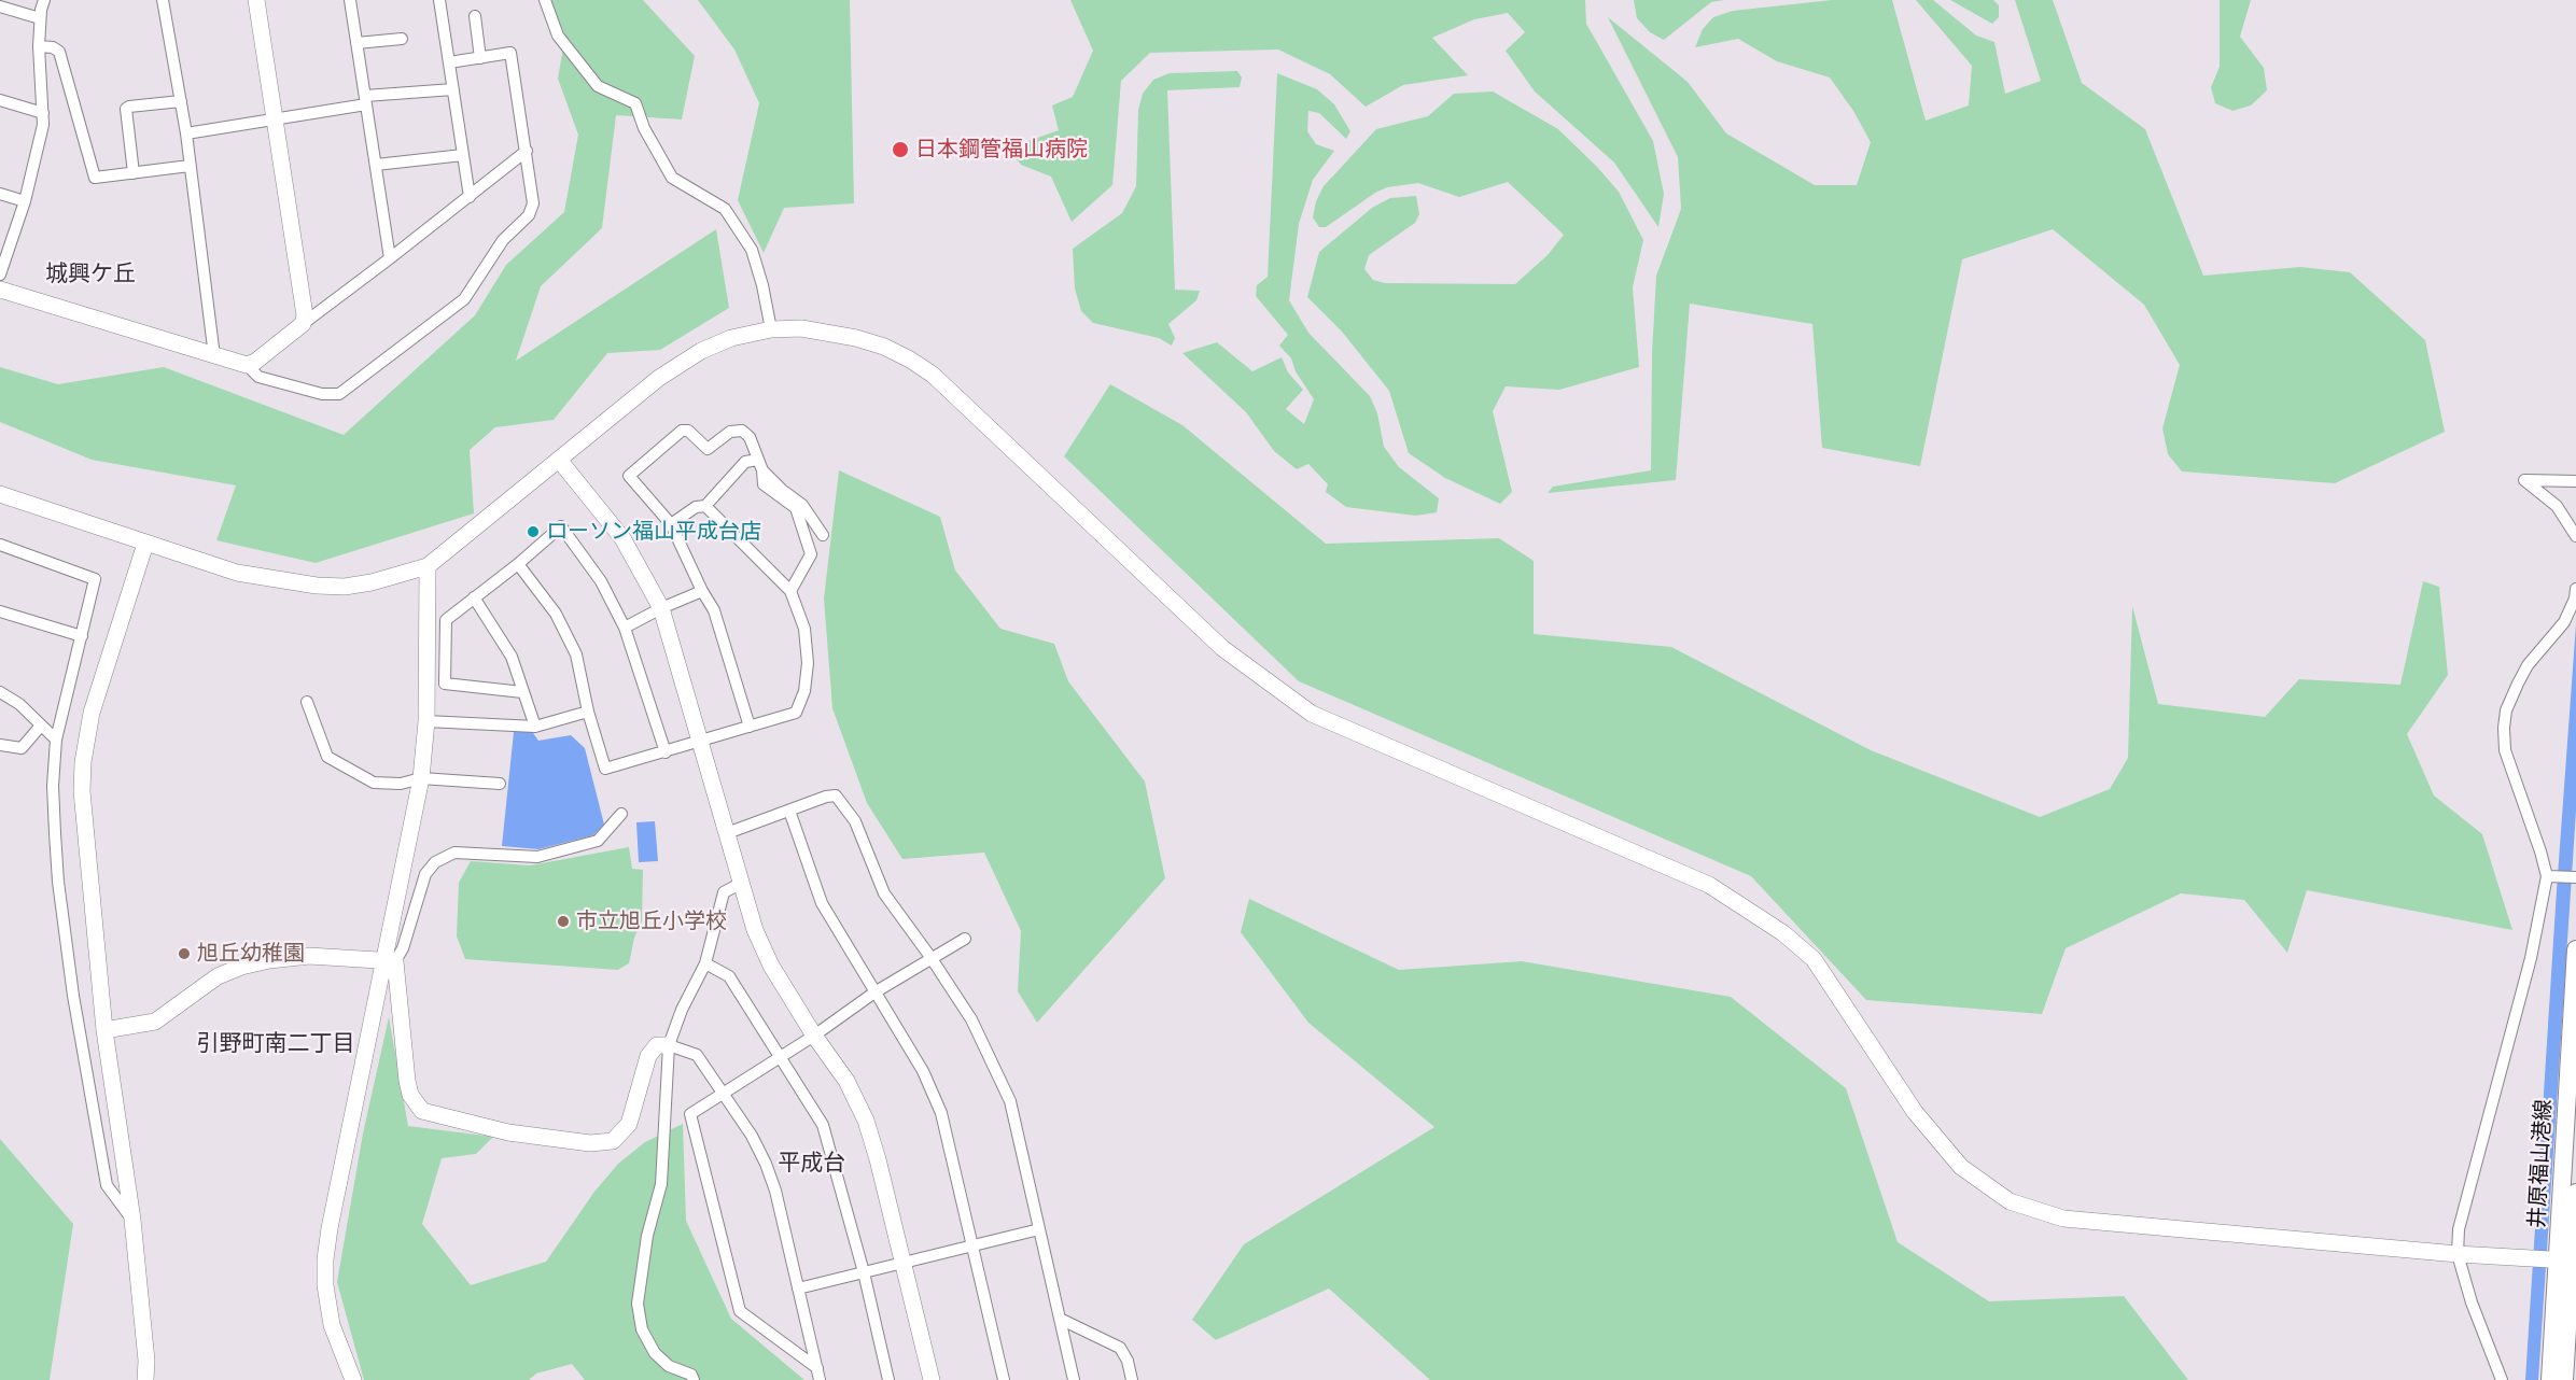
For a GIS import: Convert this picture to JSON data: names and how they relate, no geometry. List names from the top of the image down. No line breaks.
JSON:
{"streets":{"main road":["井原福山港線"]},"districts":["城興ケ丘","引野町南二丁目","平成台"],"places":["日本鋼管福山病院","ローソン福山平成台店","市立旭丘小学校","旭丘幼稚園"]}
